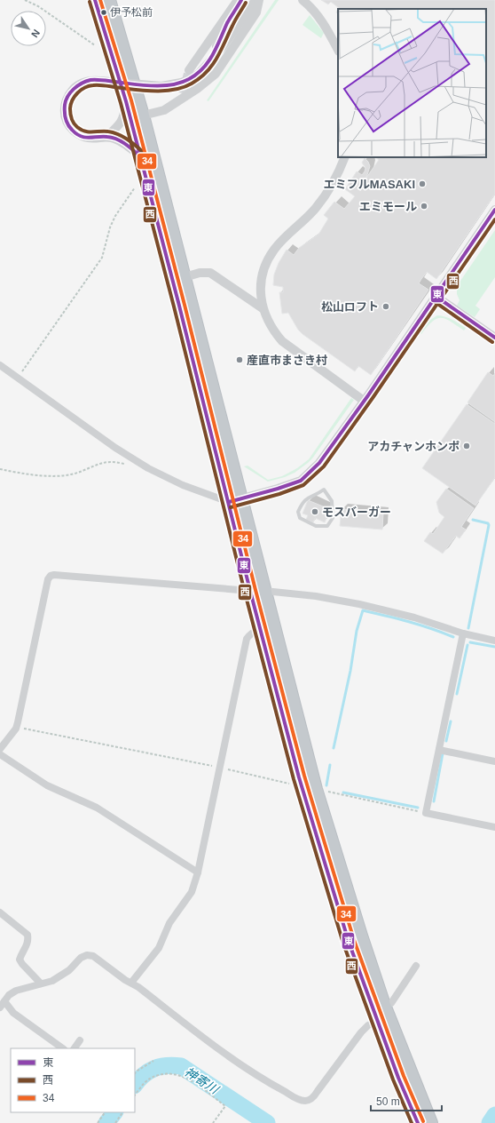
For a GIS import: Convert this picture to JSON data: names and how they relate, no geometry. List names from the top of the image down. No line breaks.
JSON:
{"water":["神寄川"],"places":["伊予松前","エミフルMASAKI","エミモール","松山ロフト","産直市まさき村","アカチャンホンポ","モスバーガー"],"lines":["transit line 東","transit line 34","transit line 西"],"legend":["東","西","34"],"scale_bar":"50 m","north":"bottom right"}
